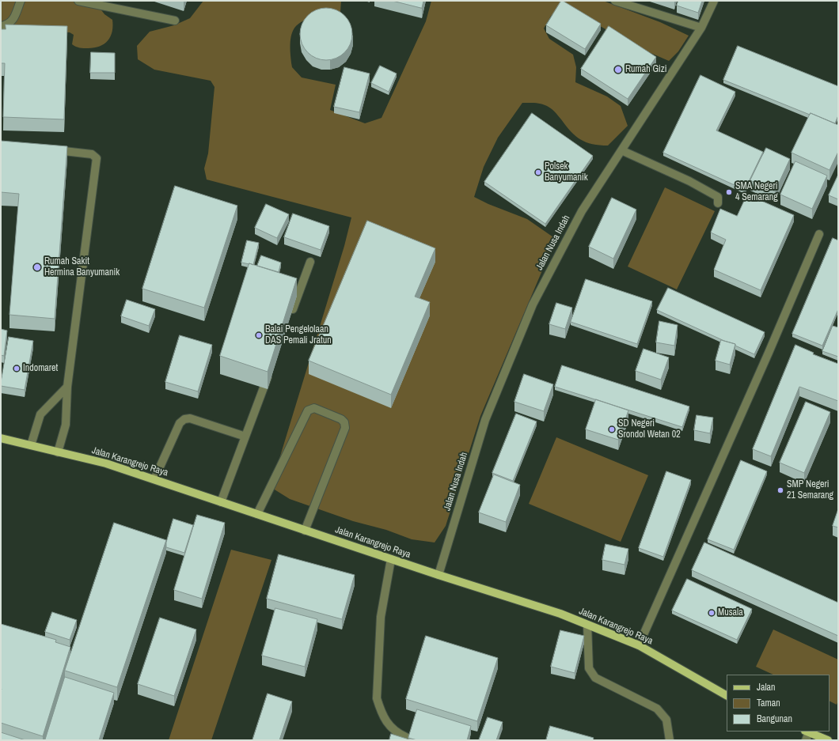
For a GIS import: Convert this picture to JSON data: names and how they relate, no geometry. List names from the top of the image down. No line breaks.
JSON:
{"streets":{"main road":["Jalan Karangrejo Raya"],"street":["Jalan Nusa Indah"]},"crossings":[["Jalan Nusa Indah","Jalan Karangrejo Raya"]],"places":["Rumah Gizi","Polsek Banyumanik","SMA Negeri 4 Semarang","Rumah Sakit Hermina Banyumanik","Balai Pengelolaan DAS Pemali Jratun","Indomaret","SD Negeri Srondol Wetan 02","SMP Negeri 21 Semarang","Musala"],"legend":["Jalan","Taman","Bangunan"]}
